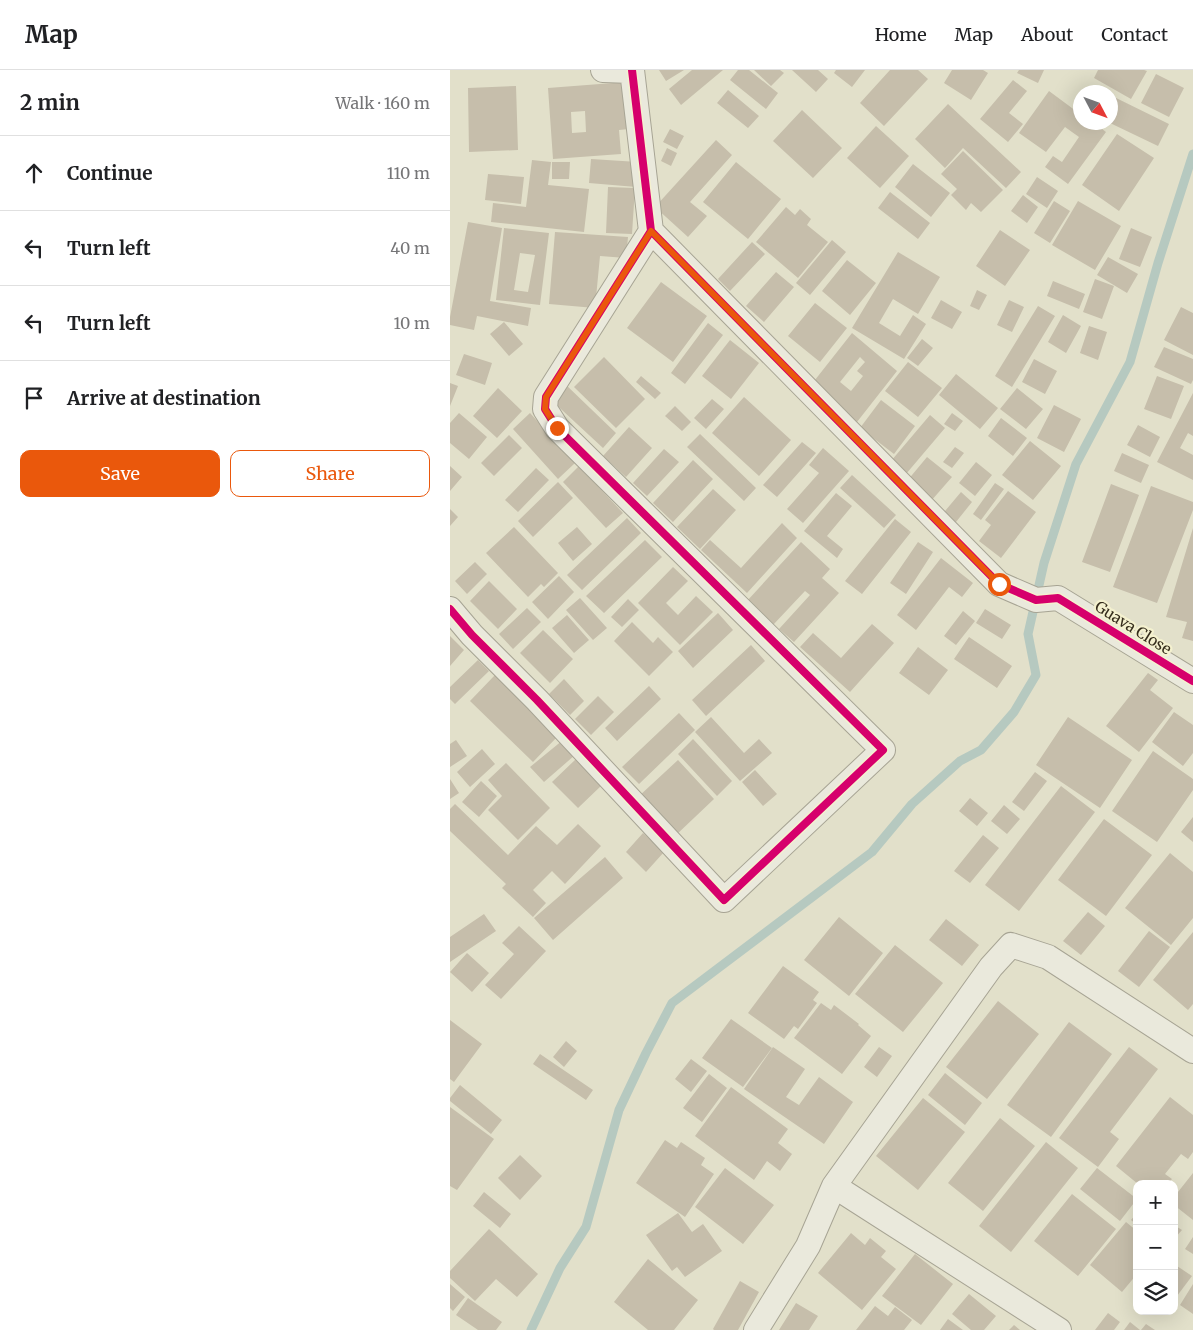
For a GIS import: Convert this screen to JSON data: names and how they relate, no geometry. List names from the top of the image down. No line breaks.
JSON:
{"streets":{"street":["Guava Close"]},"north":"bottom right","page":{"header":"Map","nav":["Home","Map","About","Contact"],"heading":["2 min","Walk · 160 m"],"list":[["Continue","110 m"],["Turn left","40 m"],["Turn left","10 m"],"Arrive at destination"],"buttons":["Save","Share"],"map_buttons":["+","−"]}}
